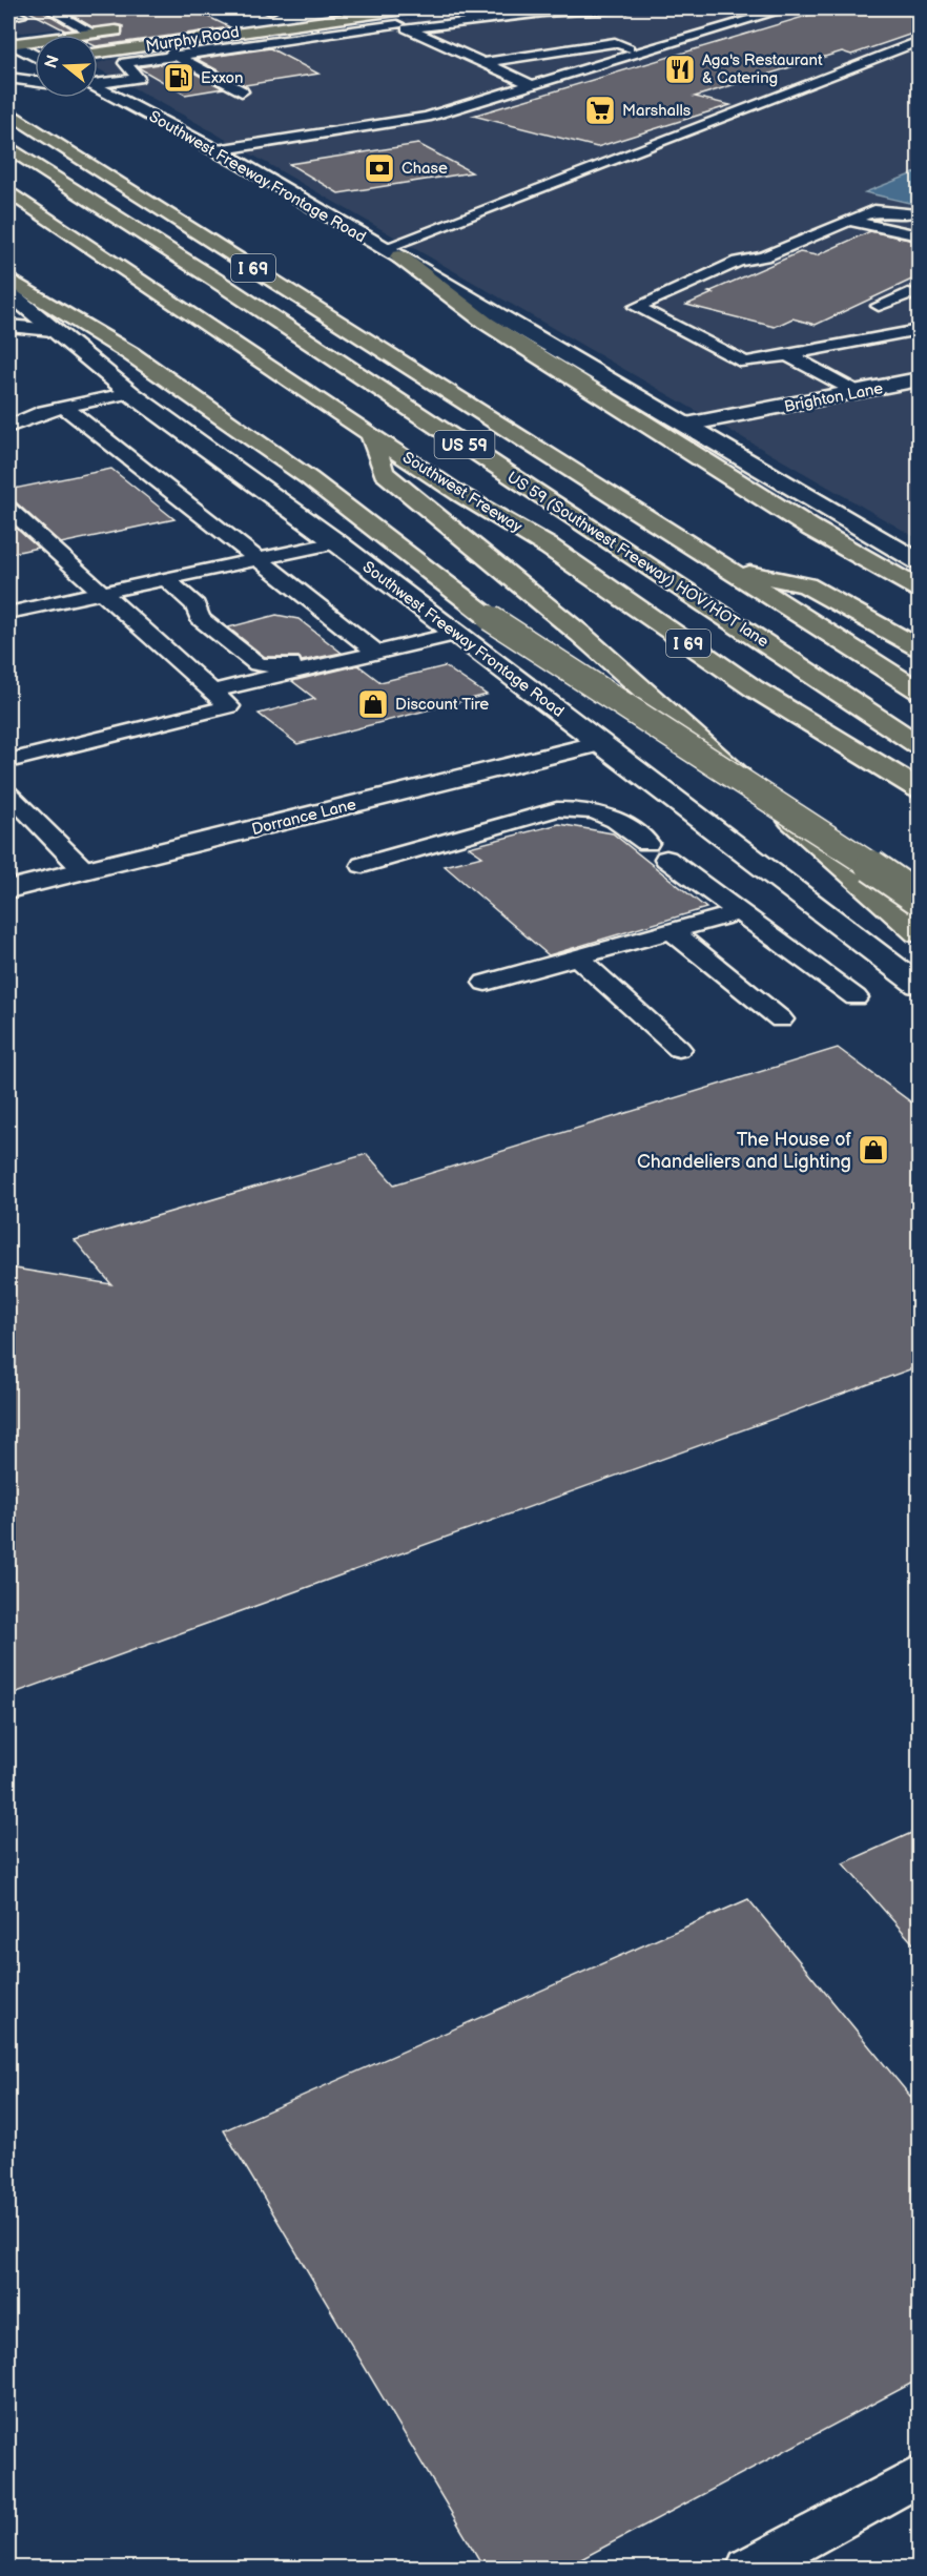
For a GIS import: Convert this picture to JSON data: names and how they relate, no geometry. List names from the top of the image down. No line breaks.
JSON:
{"streets":{"main road":["Murphy Road","Southwest Freeway Frontage Road","I 69","Brighton Lane","US 59","Southwest Freeway","US 59 (Southwest Freeway) HOV/HOT lane","Dorrance Lane"]},"crossings":[["Southwest Freeway Frontage Road","Brighton Lane"],["Southwest Freeway Frontage Road","Dorrance Lane"]],"places":{"restaurant":["Aga's Restaurant & Catering"],"fuel station":["Exxon"],"supermarket":["Marshalls"],"bank":["Chase"],"shop":["Discount Tire","The House of Chandeliers and Lighting"]},"north":"left"}
